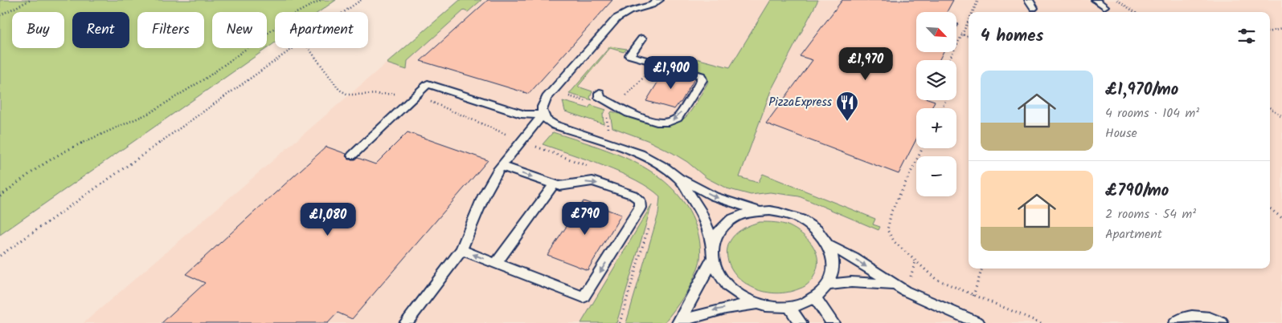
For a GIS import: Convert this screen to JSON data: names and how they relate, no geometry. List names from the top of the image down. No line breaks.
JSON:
{"places":{"restaurant":["PizzaExpress"]},"north":"bottom right","page":{"map_buttons":["+","−"],"chip":["Buy","Rent","Filters","New","Apartment"],"heading":"4 homes","price":["£1,970","£1,900","£790","£1,080"],"list":[{"name":"£1,970/mo","note":"4 rooms · 104 m² · House"},{"name":"£790/mo","note":"2 rooms · 54 m² · Apartment"}]}}
